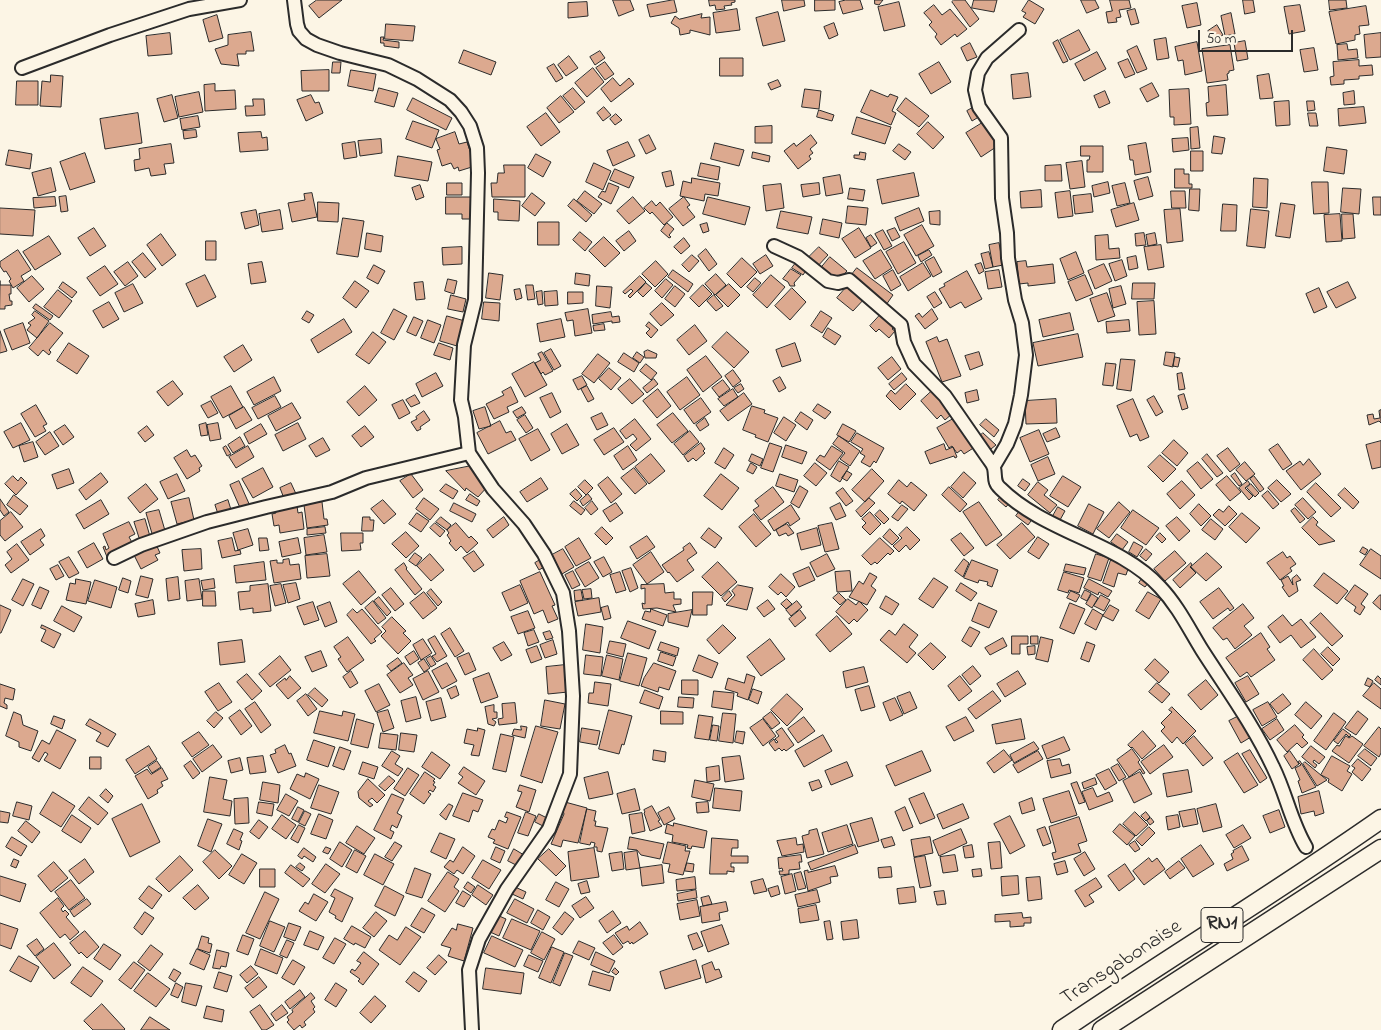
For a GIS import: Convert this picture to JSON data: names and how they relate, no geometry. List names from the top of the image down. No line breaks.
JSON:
{"streets":{"highway":["RN1","Transgabonaise"]},"scale_bar":"50 m"}
